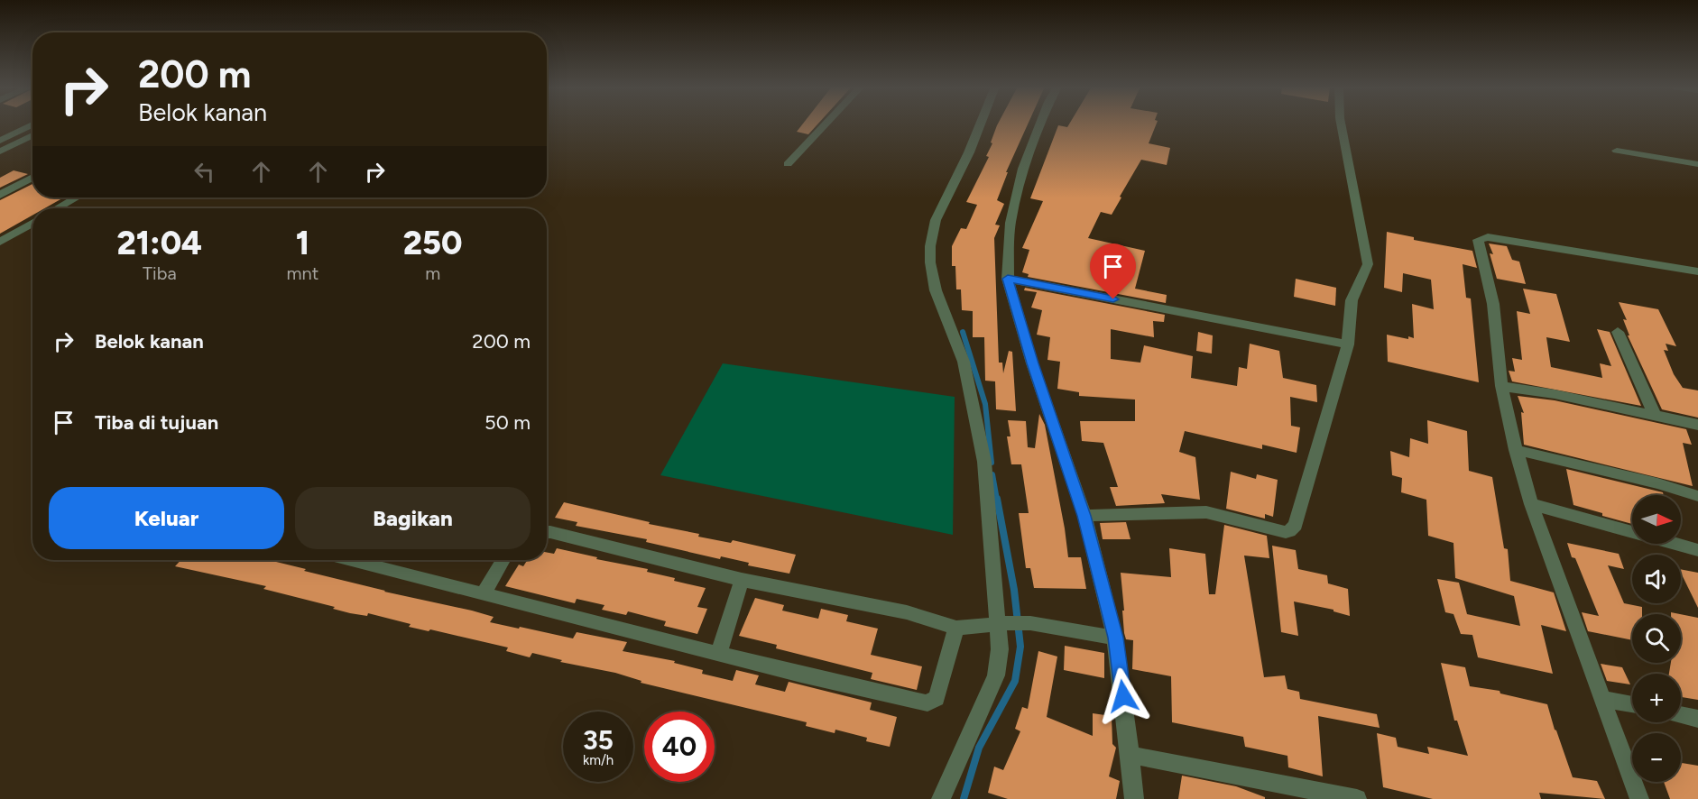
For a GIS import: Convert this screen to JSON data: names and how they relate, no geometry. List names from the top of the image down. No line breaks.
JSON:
{"north":"right","page":{"turn":["200 m","Belok kanan"],"eta":["21:04","Tiba","1","mnt","250","m"],"list":[{"name":"Belok kanan","value":"200 m"},{"name":"Tiba di tujuan","value":"50 m"}],"buttons":["Keluar","Bagikan"],"map_buttons":["+","−"],"speed":"35 km/h","limit":"40"}}
